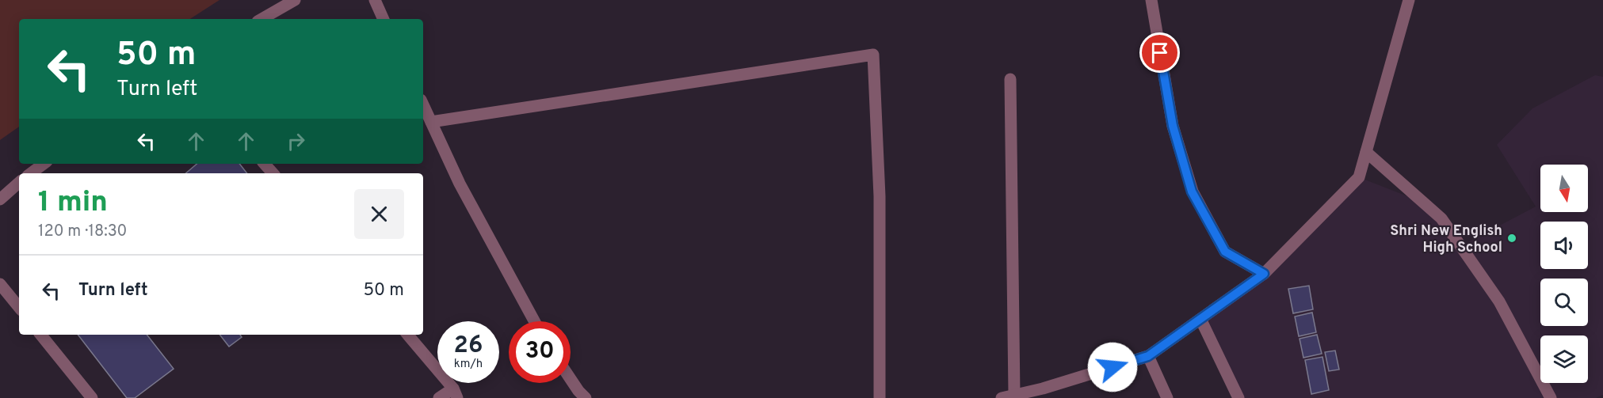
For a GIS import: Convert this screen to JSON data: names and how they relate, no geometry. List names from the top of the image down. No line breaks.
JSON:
{"places":["Shri New English High School"],"north":"bottom","page":{"turn":["50 m","Turn left"],"heading":["1 min","120 m · 18:30"],"list":[{"name":"Turn left","value":"50 m"}],"speed":"26 km/h","limit":"30"}}
